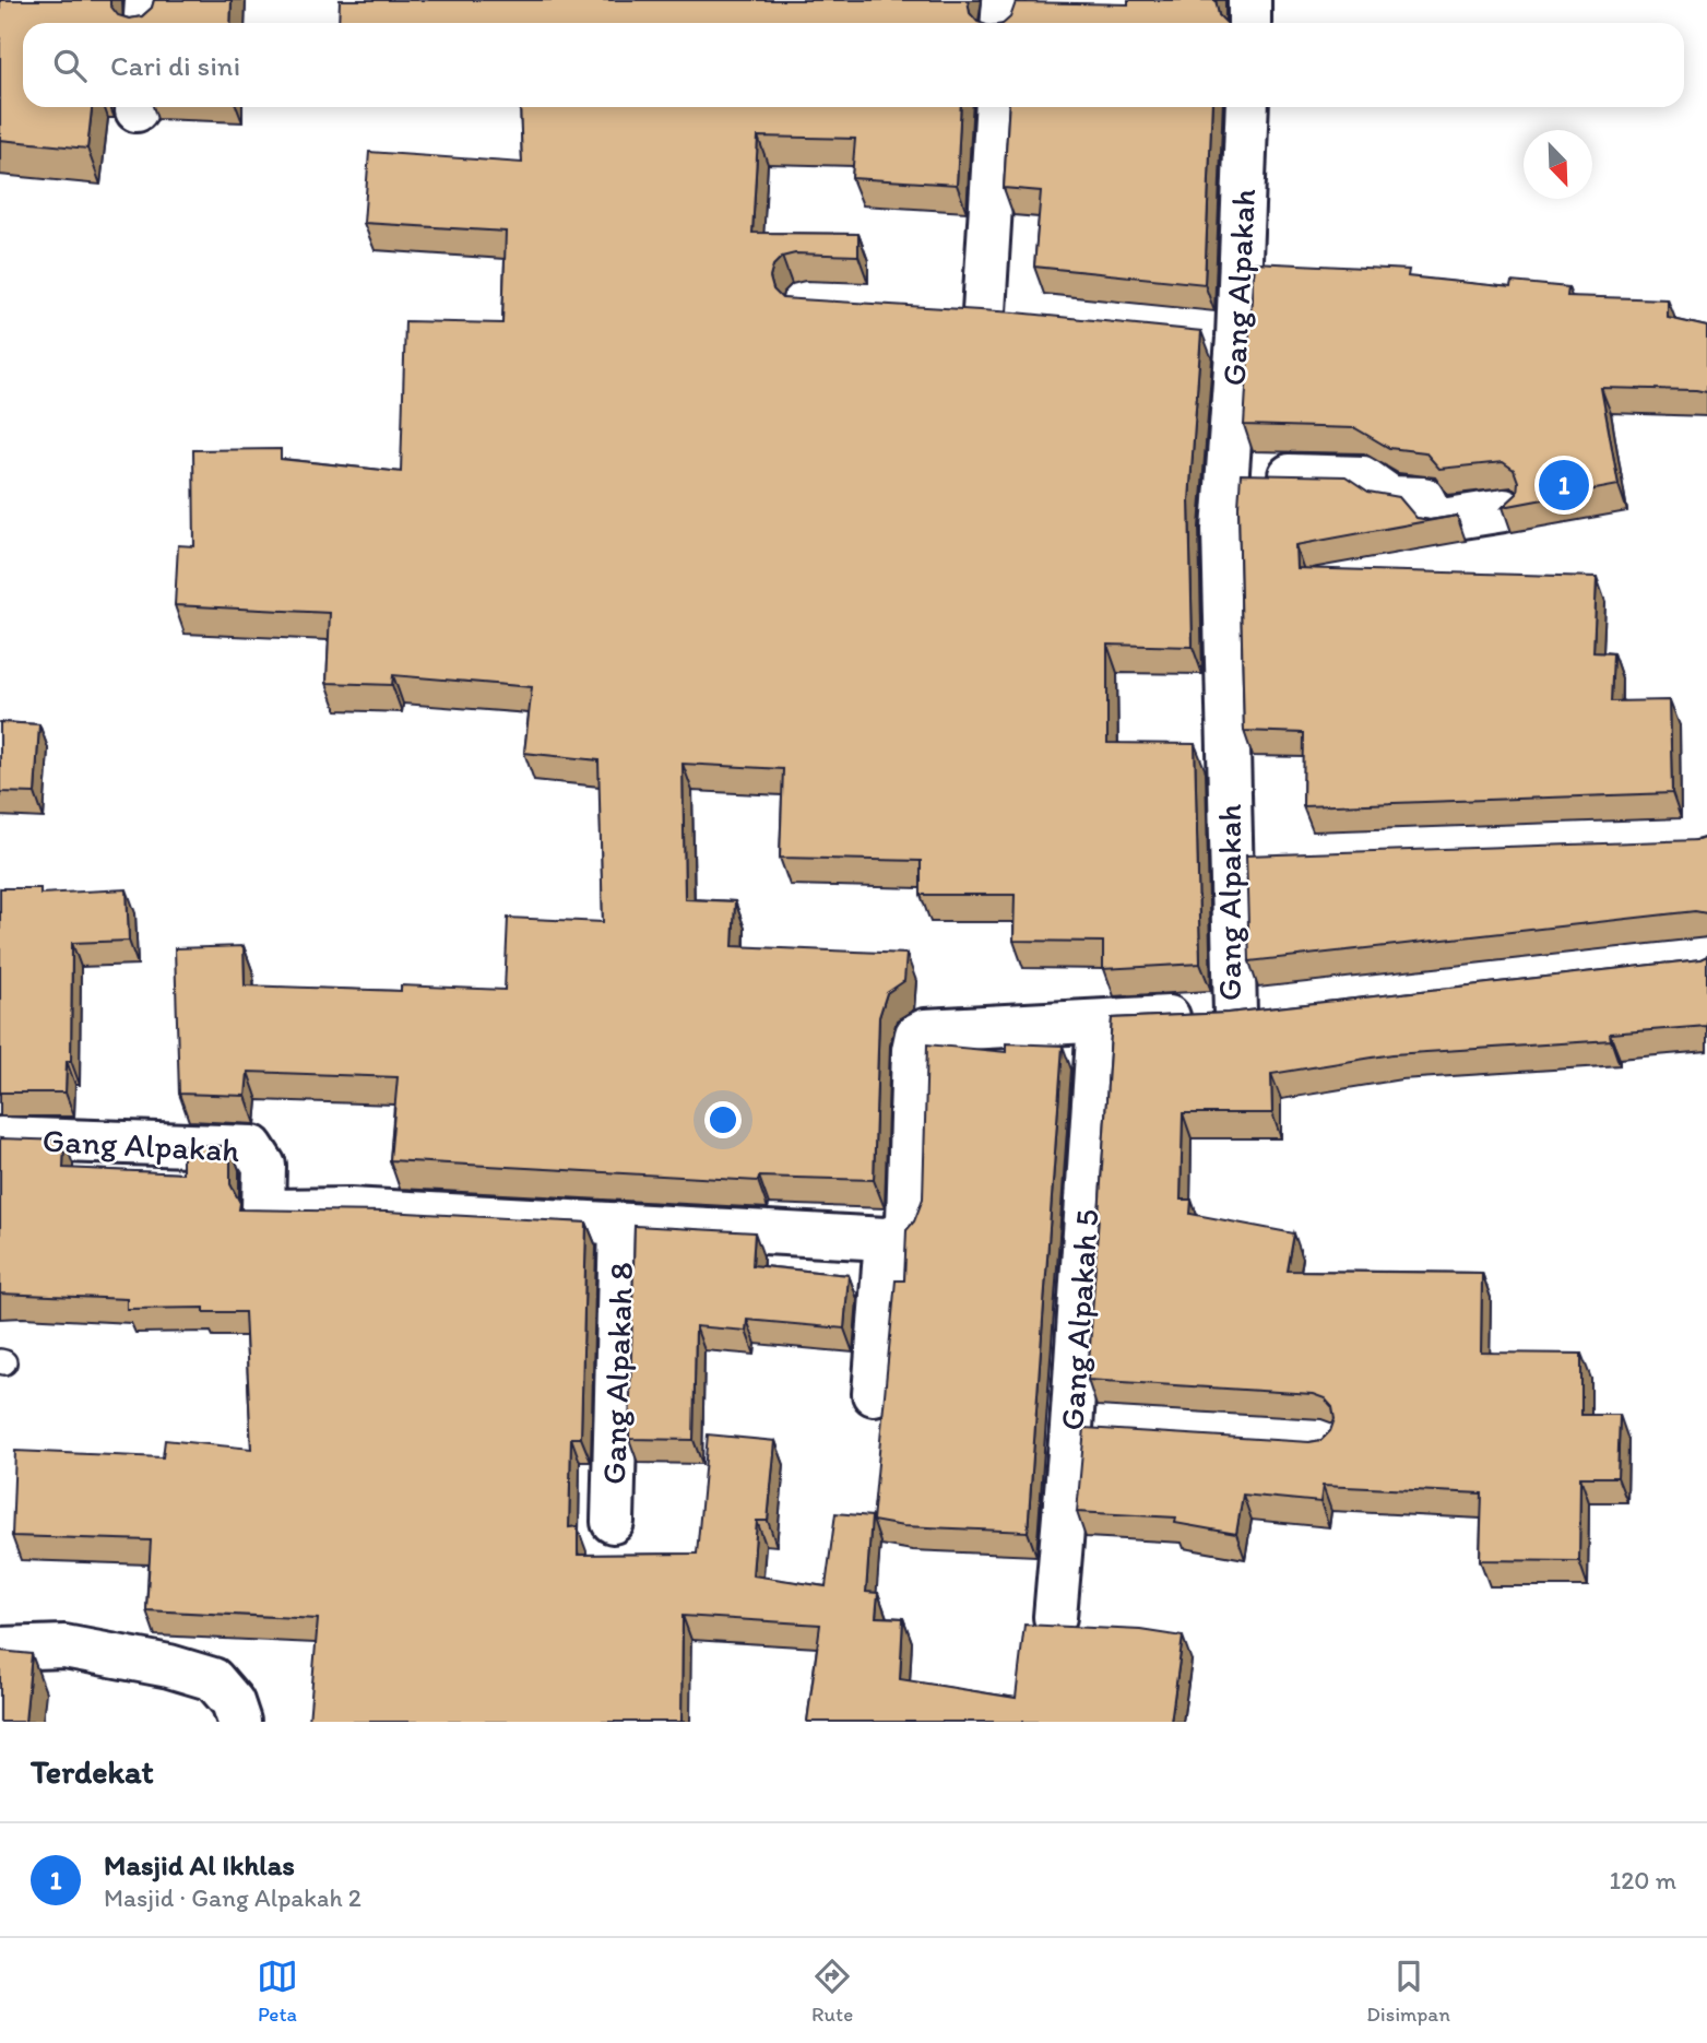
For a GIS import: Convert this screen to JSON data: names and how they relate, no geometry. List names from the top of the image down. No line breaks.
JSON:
{"streets":{"street":["Gang Alpakah","Gang Alpakah 5","Gang Alpakah 8"]},"crossings":[["Gang Alpakah","Gang Alpakah 5"],["Gang Alpakah","Gang Alpakah 8"]],"north":"bottom right","page":{"search":"Cari di sini","pins":"1","heading":"Terdekat","list":[{"mark":"1","name":"Masjid Al Ikhlas","note":"Masjid · Gang Alpakah 2","value":"120 m"}],"nav":["Peta","Rute","Disimpan"]}}
